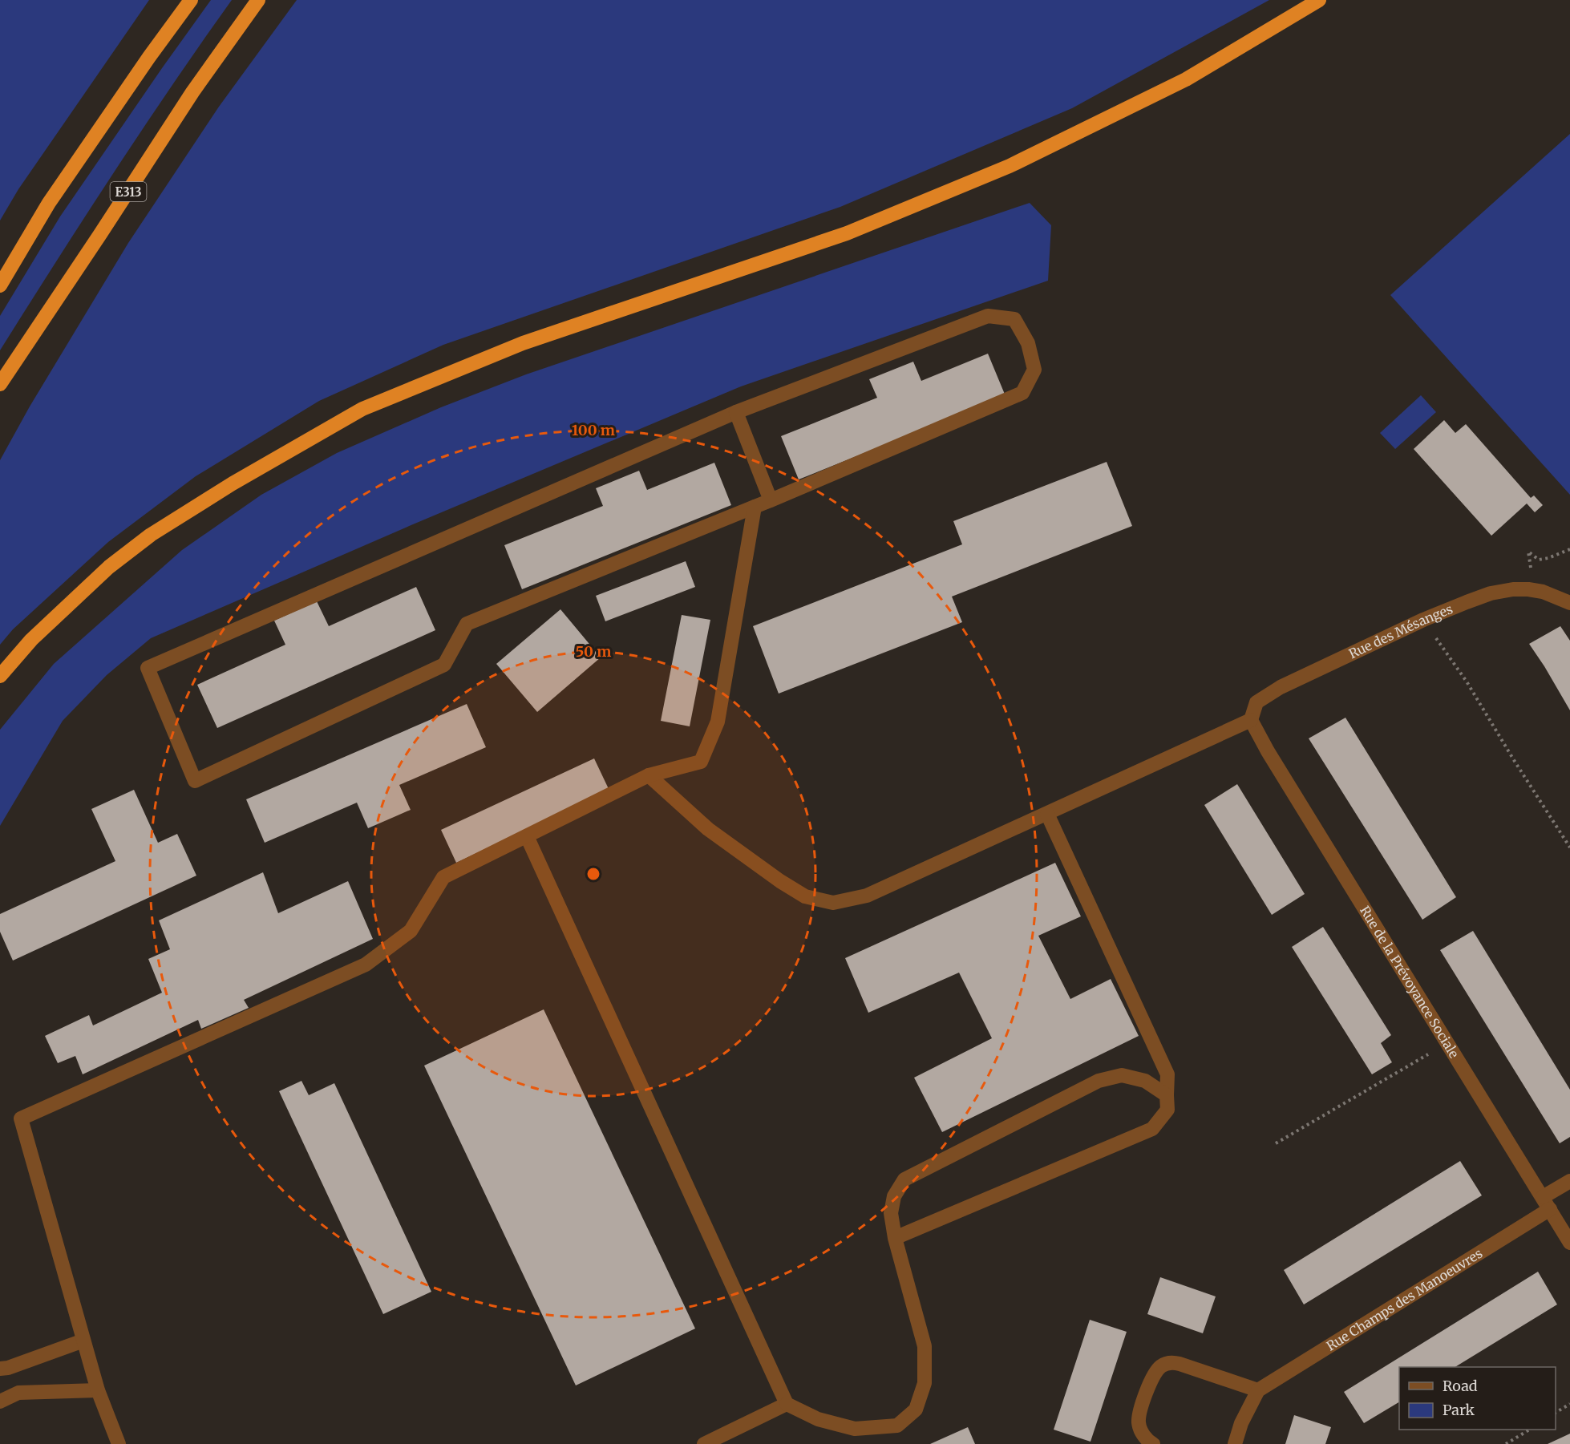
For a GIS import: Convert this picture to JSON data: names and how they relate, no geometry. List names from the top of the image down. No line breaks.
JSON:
{"streets":{"highway":["E313"],"street":["Rue des Mésanges","Rue de la Prévoyance Sociale","Rue Champs des Manoeuvres"]},"crossings":[["Rue des Mésanges","Rue de la Prévoyance Sociale"],["Rue de la Prévoyance Sociale","Rue Champs des Manoeuvres"]],"legend":["Road","Park"],"rings":["100 m","50 m"]}
